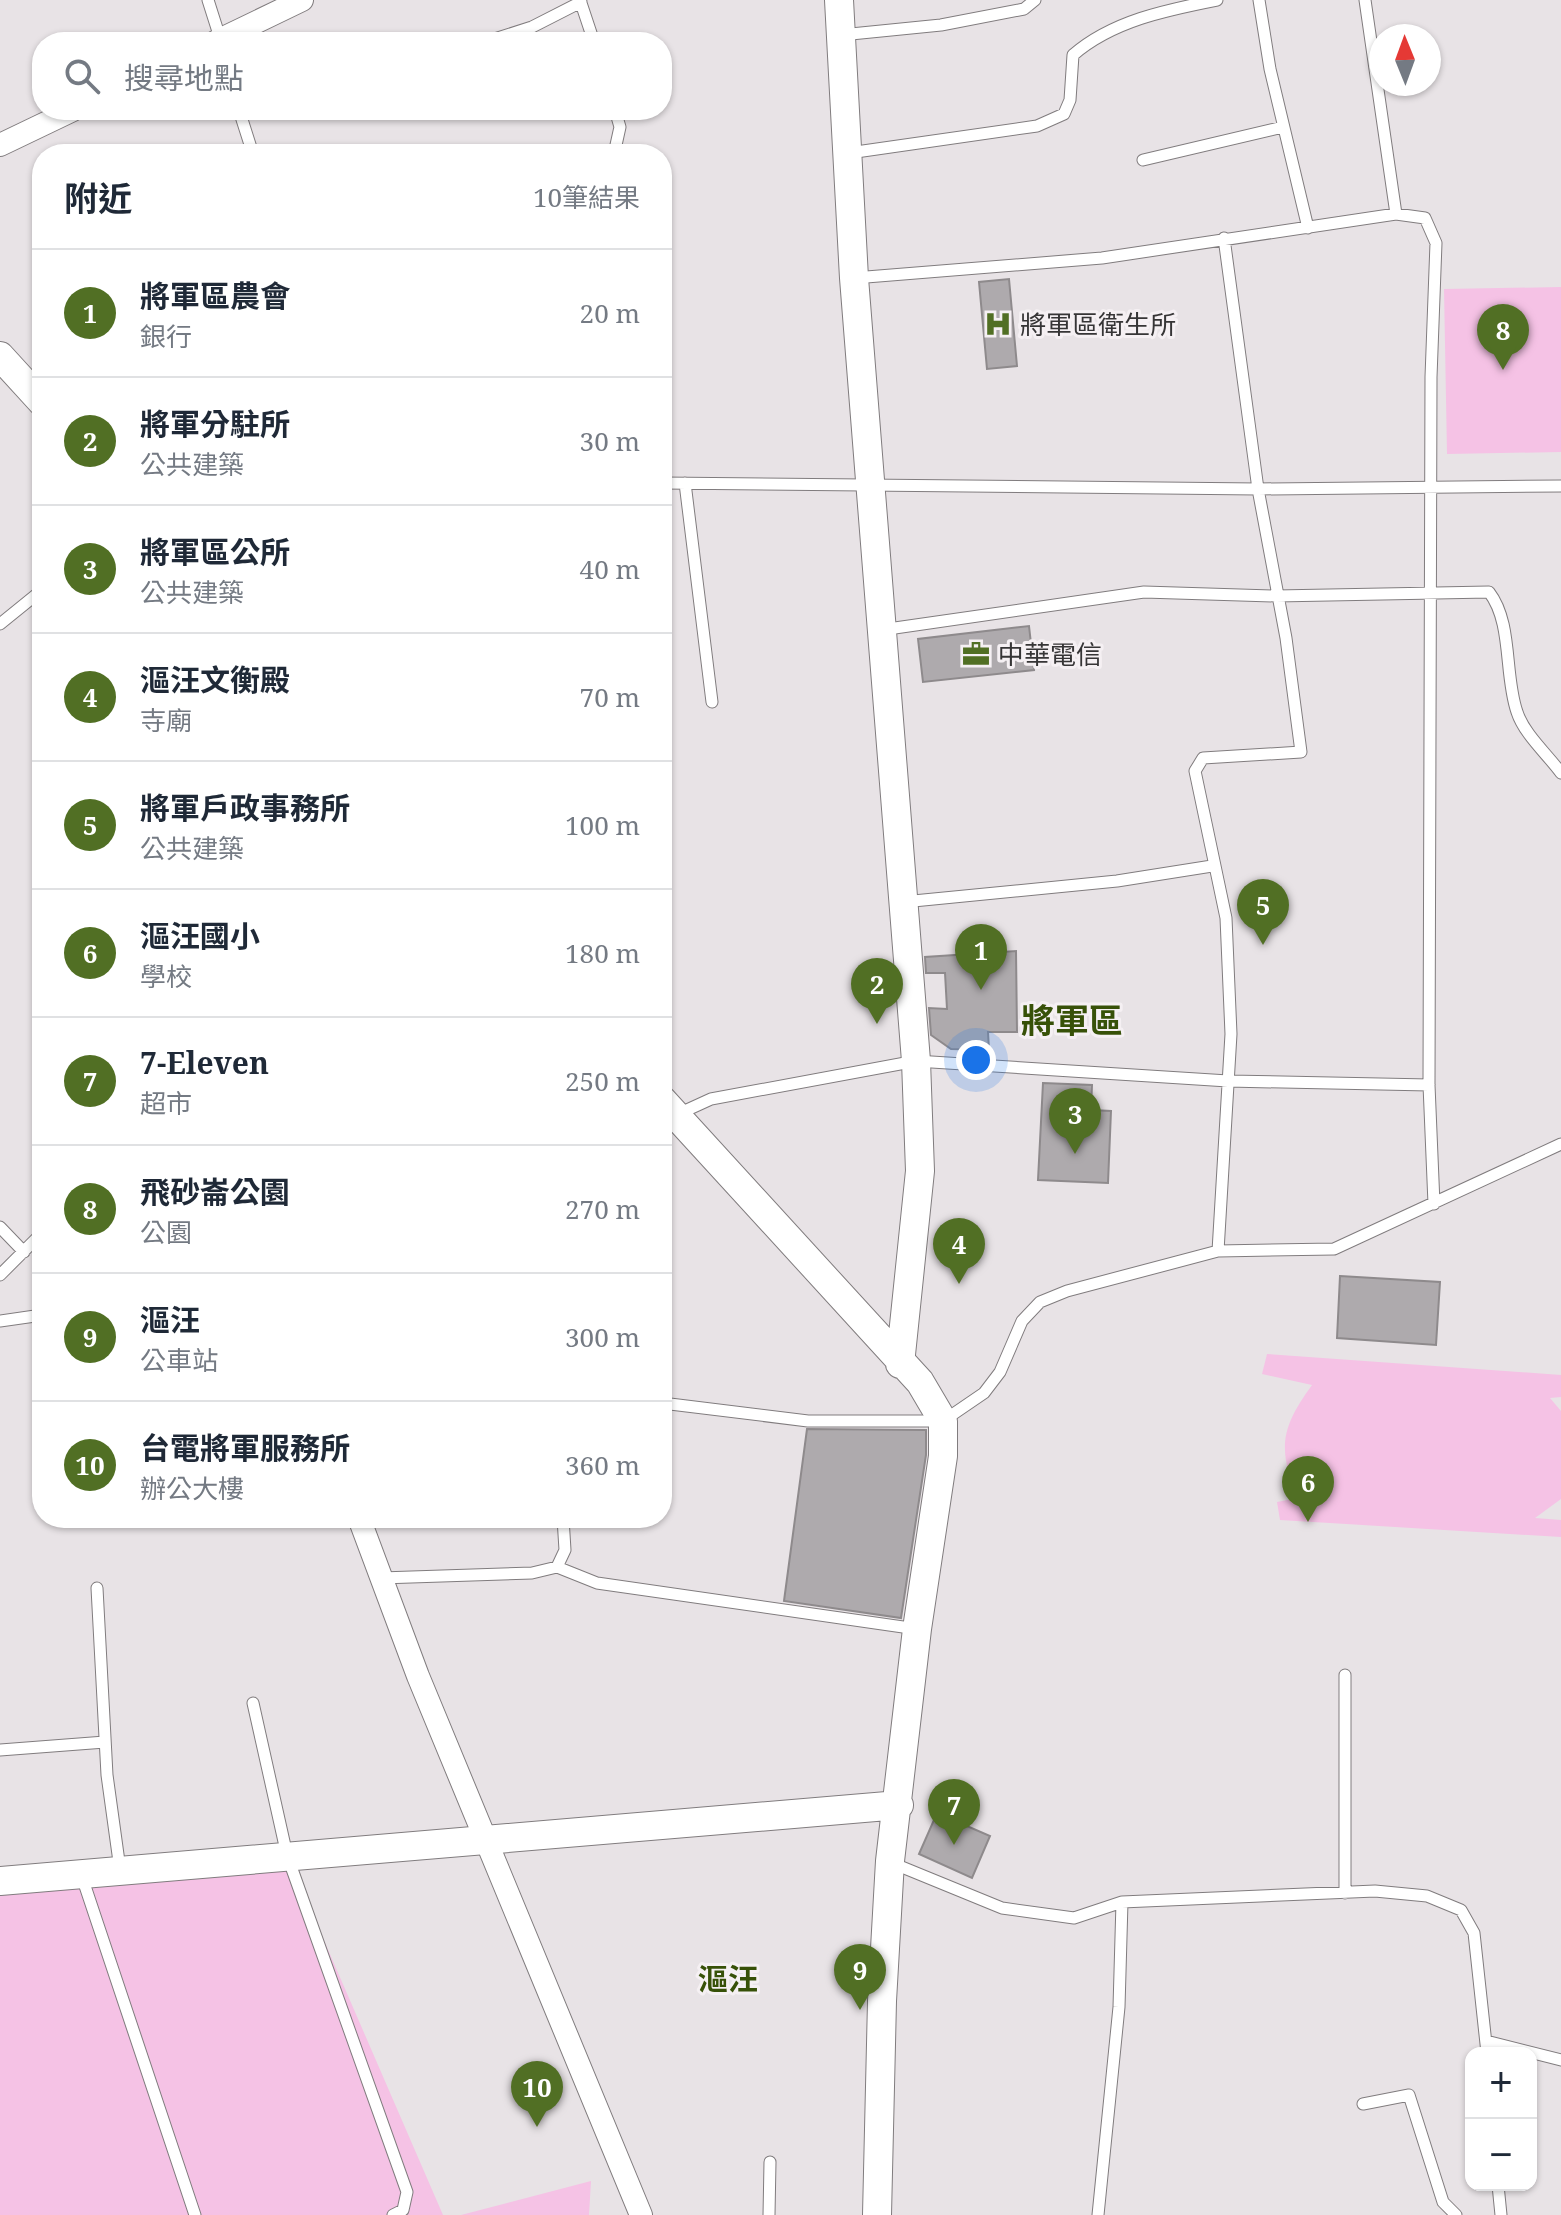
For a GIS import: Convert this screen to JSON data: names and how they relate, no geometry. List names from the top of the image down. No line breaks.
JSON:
{"districts":["將軍區","漚汪"],"places":{"hospital":["將軍區衛生所"],"office":["中華電信"]},"north":"top","page":{"search":"搜尋地點","heading":["附近","10筆結果"],"list":[{"mark":"1","name":"將軍區農會","note":"銀行","value":"20 m"},{"mark":"2","name":"將軍分駐所","note":"公共建築","value":"30 m"},{"mark":"3","name":"將軍區公所","note":"公共建築","value":"40 m"},{"mark":"4","name":"漚汪文衡殿","note":"寺廟","value":"70 m"},{"mark":"5","name":"將軍戶政事務所","note":"公共建築","value":"100 m"},{"mark":"6","name":"漚汪國小","note":"學校","value":"180 m"},{"mark":"7","name":"7-Eleven","note":"超市","value":"250 m"},{"mark":"8","name":"飛砂崙公園","note":"公園","value":"270 m"},{"mark":"9","name":"漚汪","note":"公車站","value":"300 m"},{"mark":"10","name":"台電將軍服務所","note":"辦公大樓","value":"360 m"}],"pins":["8","5","1","2","3","4","6","7","9","10"],"map_buttons":["+","−"]}}
